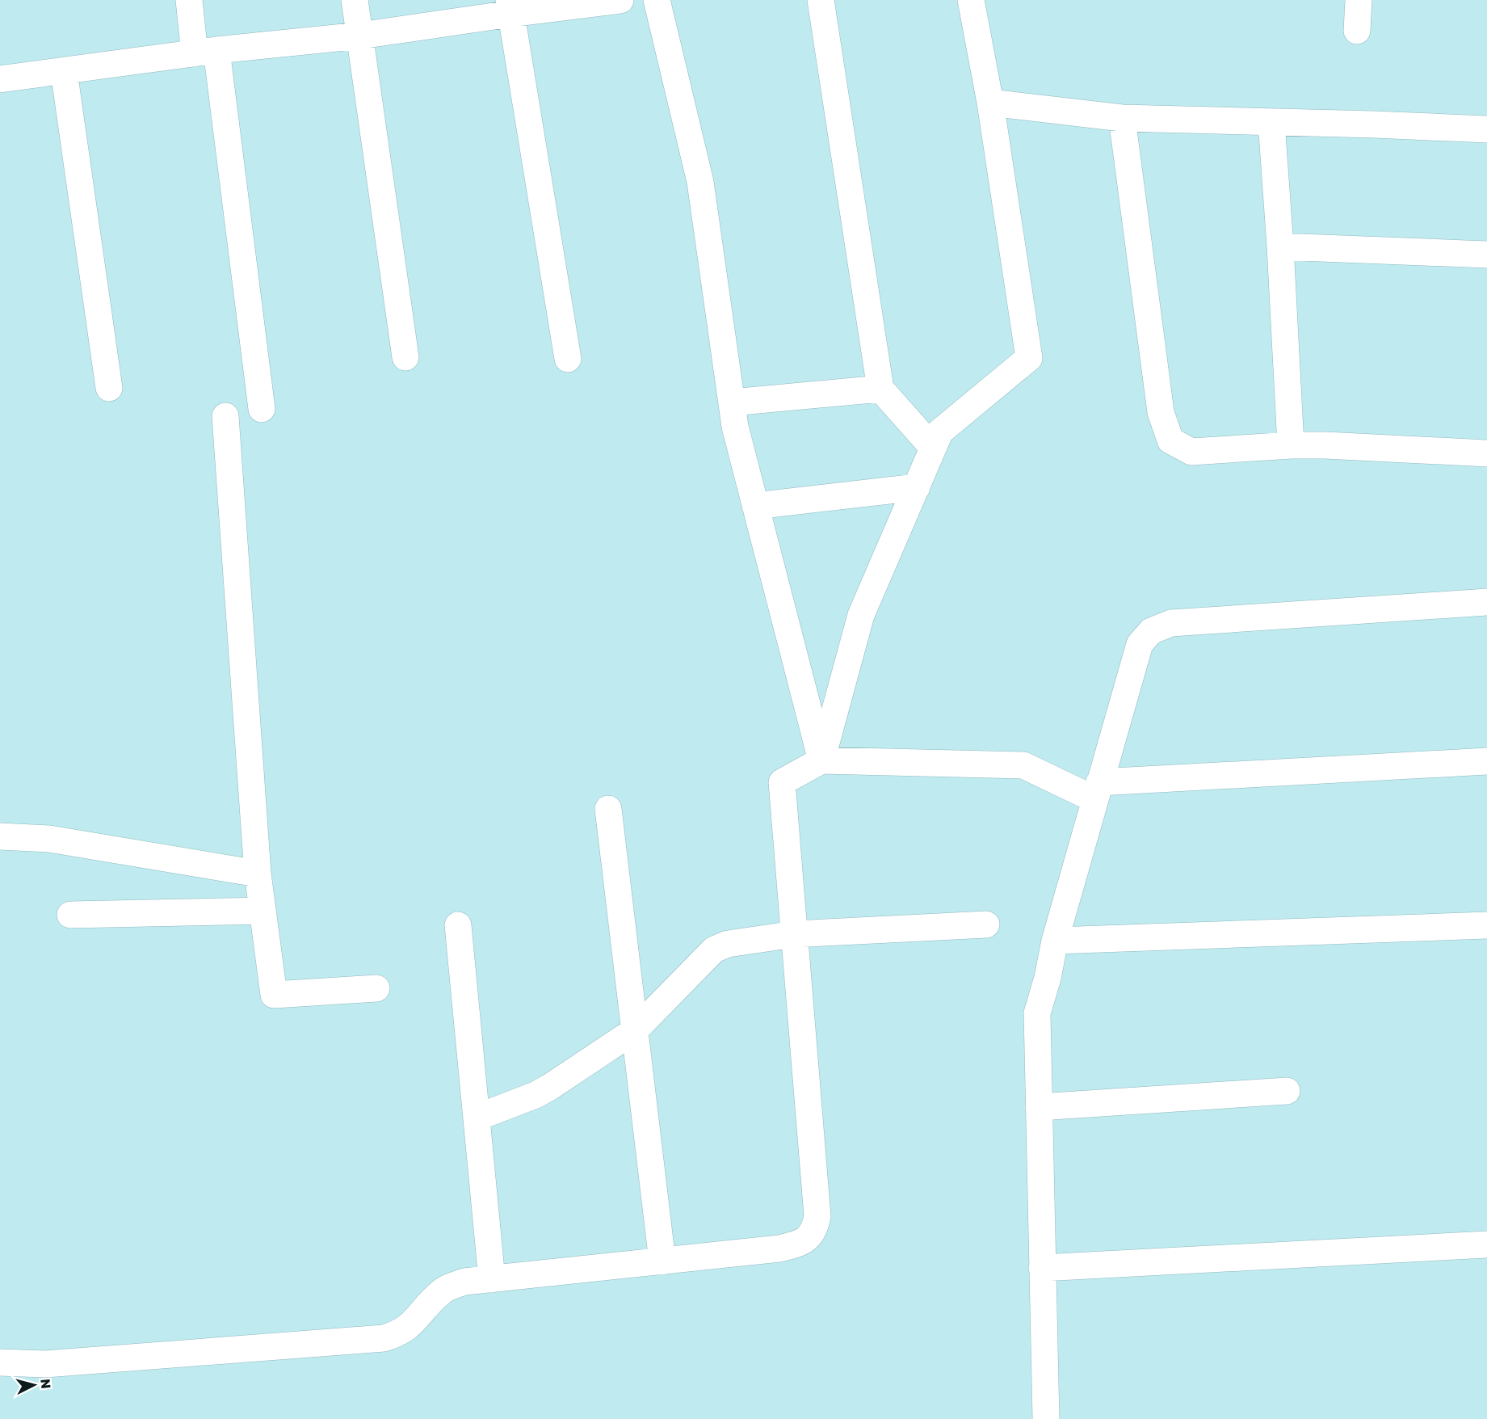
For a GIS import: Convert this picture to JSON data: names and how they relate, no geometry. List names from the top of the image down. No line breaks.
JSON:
{"north":"right"}
